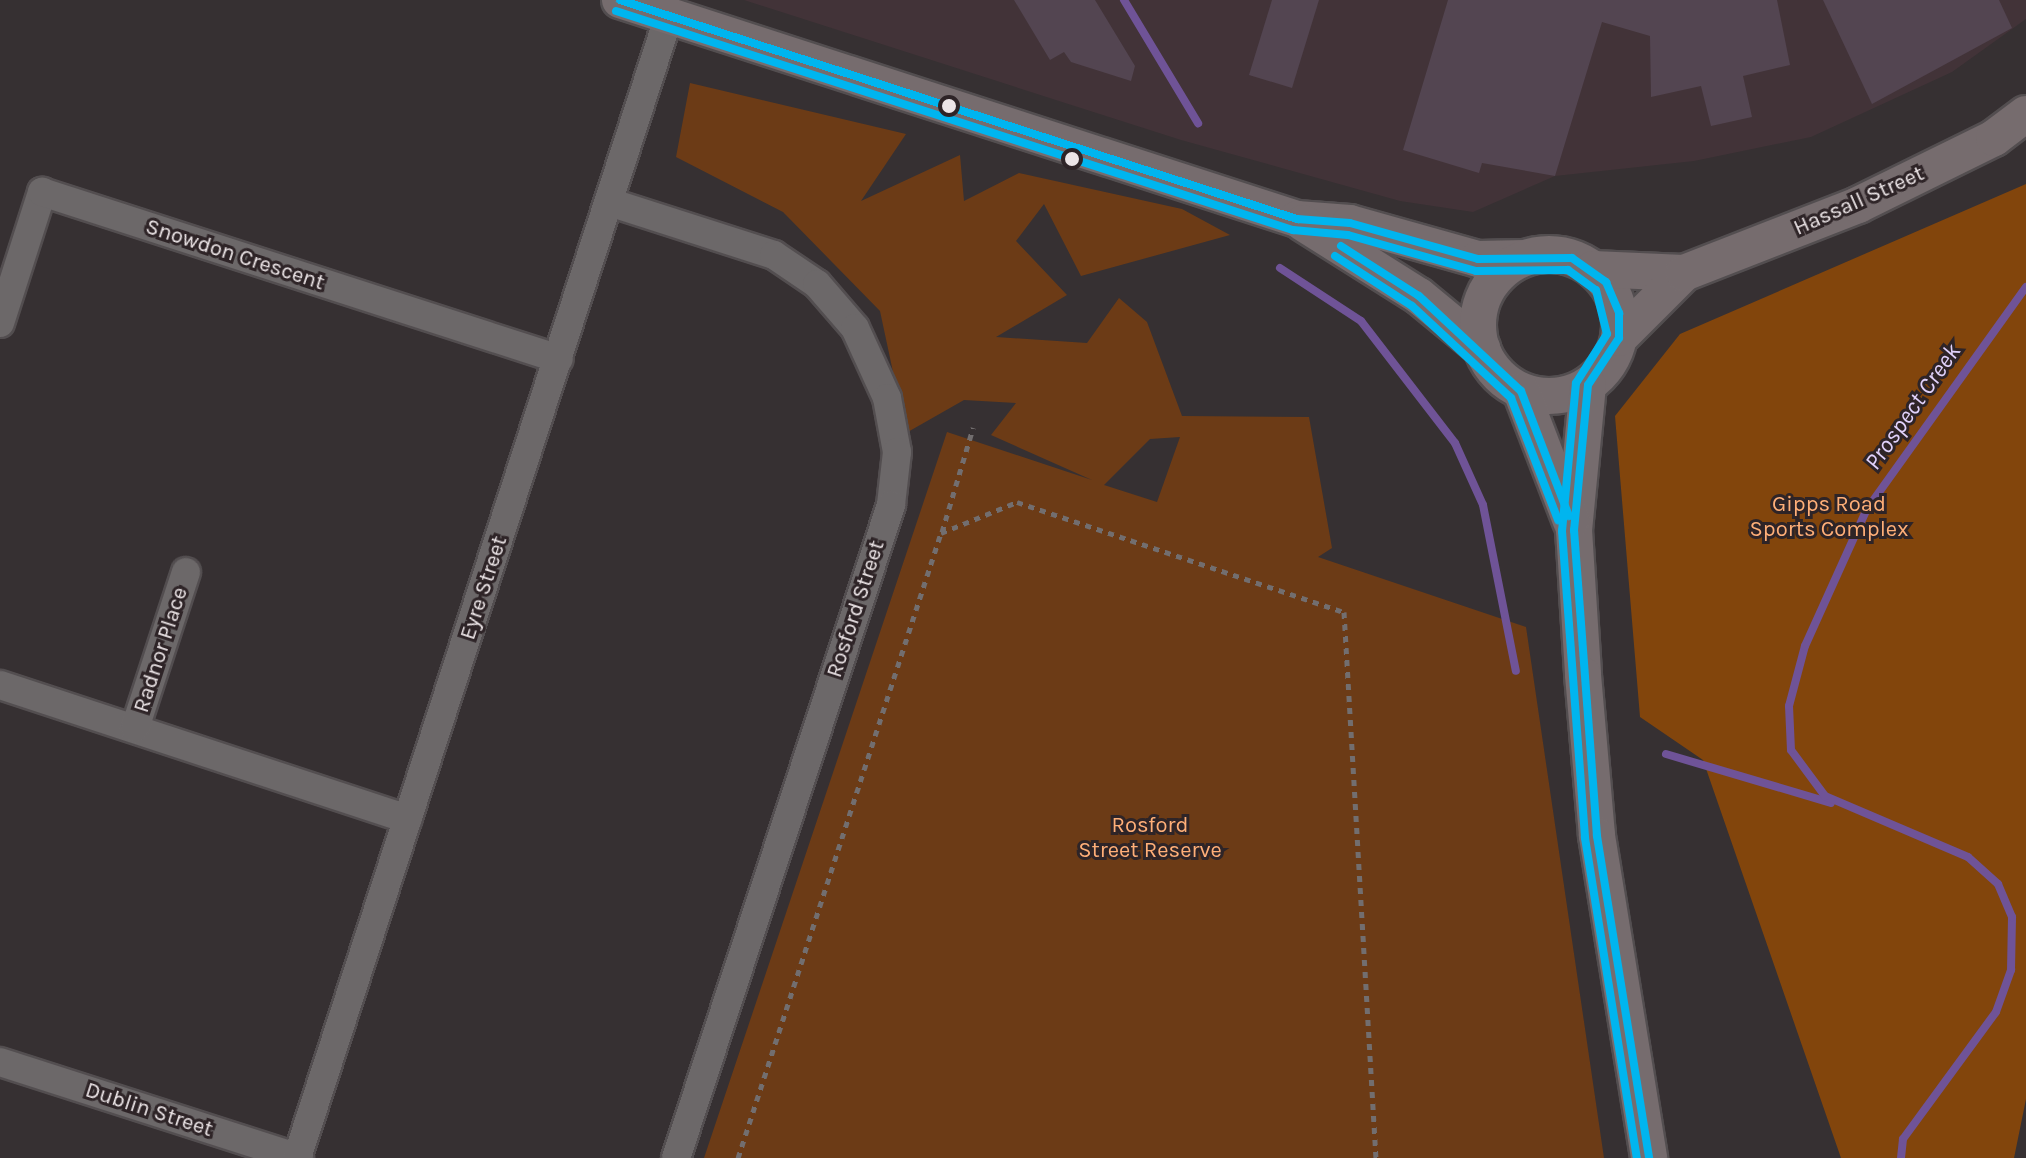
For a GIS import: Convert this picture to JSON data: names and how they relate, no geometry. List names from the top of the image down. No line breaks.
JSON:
{"streets":{"main road":["Hassall Street"],"street":["Snowdon Crescent","Eyre Street","Rosford Street","Radnor Place","Dublin Street"]},"crossings":[["Snowdon Crescent","Eyre Street"],["Eyre Street","Rosford Street"],["Eyre Street","Dublin Street"]],"water":["Prospect Creek"],"parks":["Gipps Road Sports Complex","Rosford Street Reserve"]}
